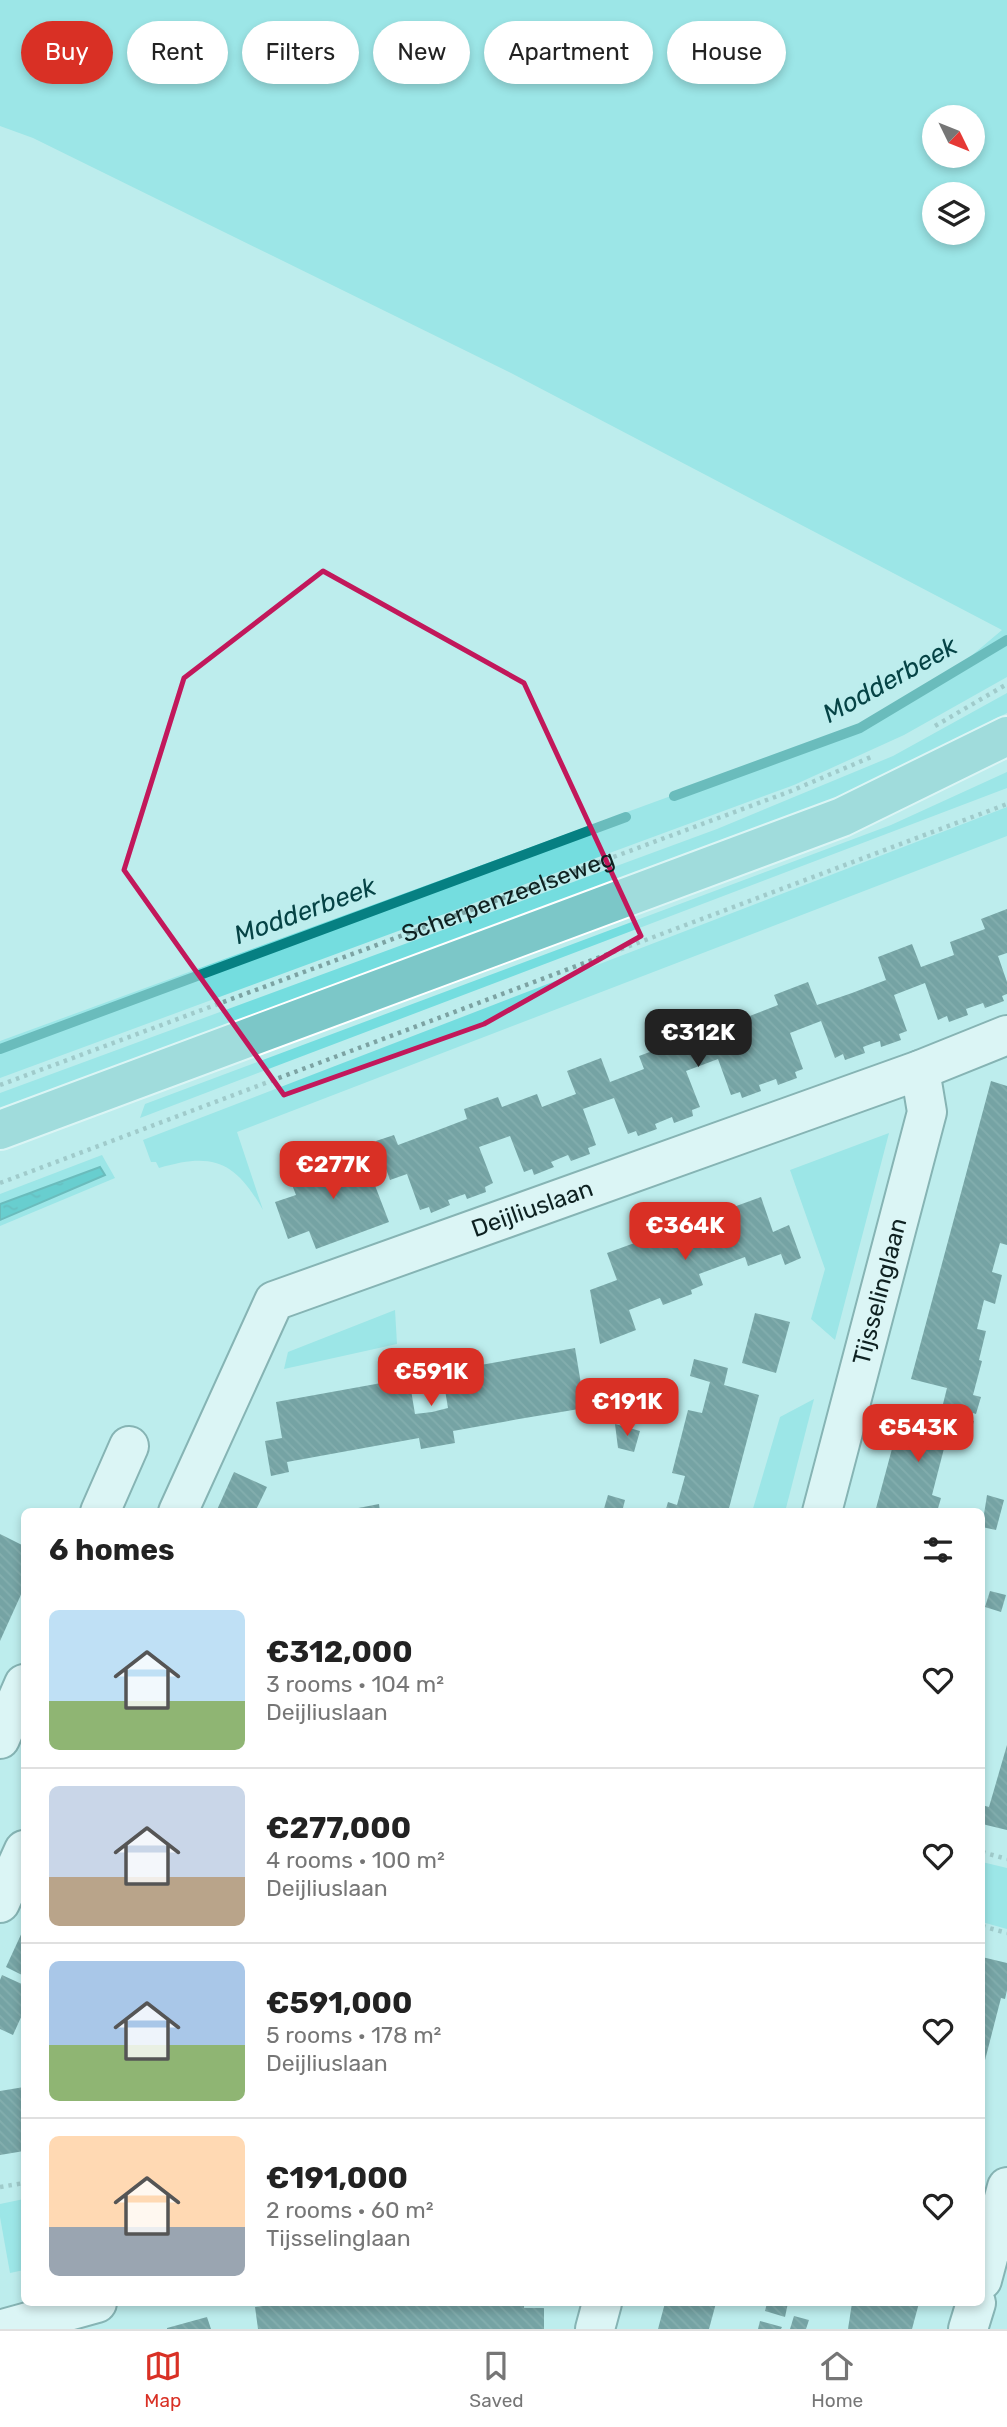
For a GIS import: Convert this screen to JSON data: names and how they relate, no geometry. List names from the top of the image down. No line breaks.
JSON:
{"streets":{"main road":["Scherpenzeelseweg"],"street":["Deijliuslaan","Tijsselinglaan"]},"crossings":[["Deijliuslaan","Tijsselinglaan"]],"water":["Modderbeek"],"north":"bottom right","page":{"chip":["Buy","Rent","Filters","New","Apartment","House"],"price":["€312K","€277K","€364K","€591K","€191K","€543K"],"heading":"6 homes","list":[{"name":"€312,000","note":"3 rooms · 104 m² · Deijliuslaan"},{"name":"€277,000","note":"4 rooms · 100 m² · Deijliuslaan"},{"name":"€591,000","note":"5 rooms · 178 m² · Deijliuslaan"},{"name":"€191,000","note":"2 rooms · 60 m² · Tijsselinglaan"}],"tabs":["Map","Saved","Home"]}}
